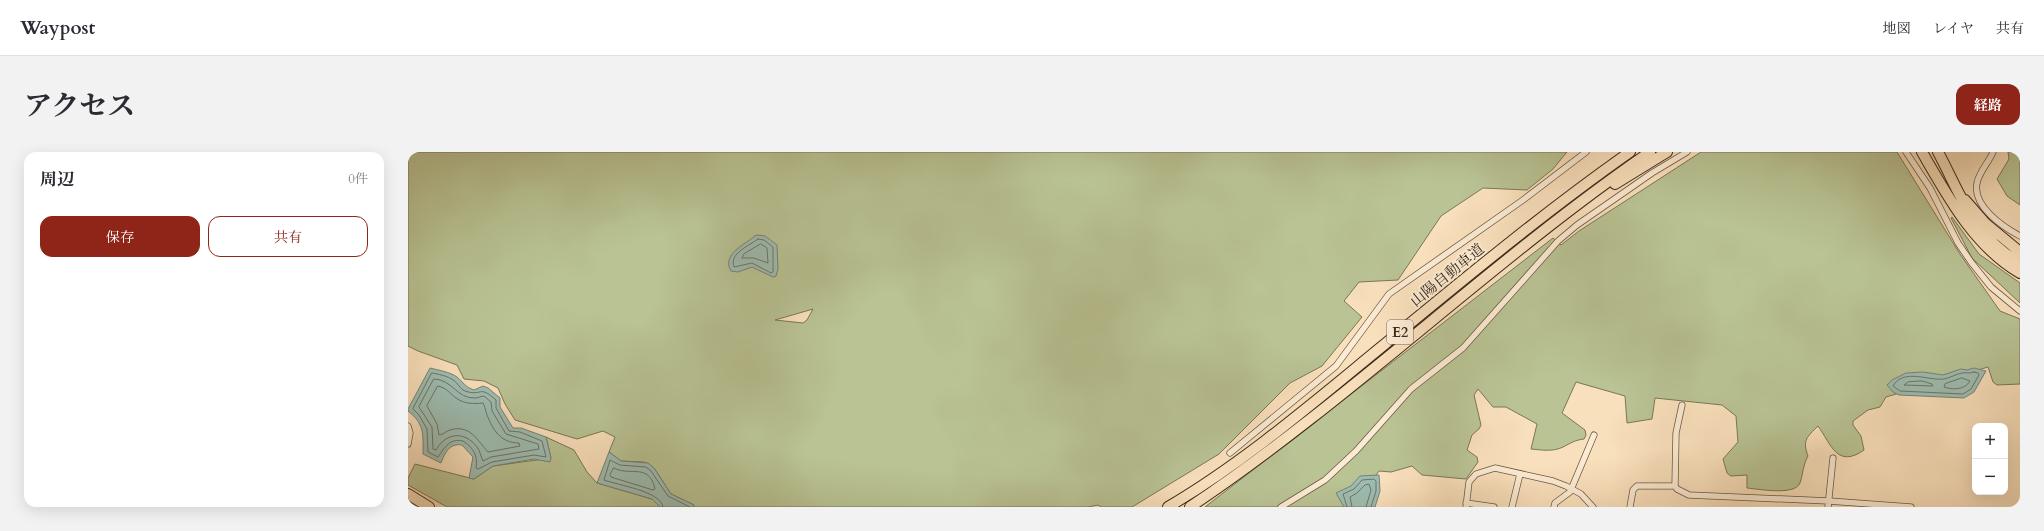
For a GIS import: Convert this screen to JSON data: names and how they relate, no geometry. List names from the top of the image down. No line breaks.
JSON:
{"streets":{"highway":["山陽自動車道","E2"]},"page":{"header":"Waypost","nav":["地図","レイヤ","共有"],"title":"アクセス","buttons":["経路",["保存","共有"]],"heading":["周辺","0件"],"map_buttons":["+","−"]}}
